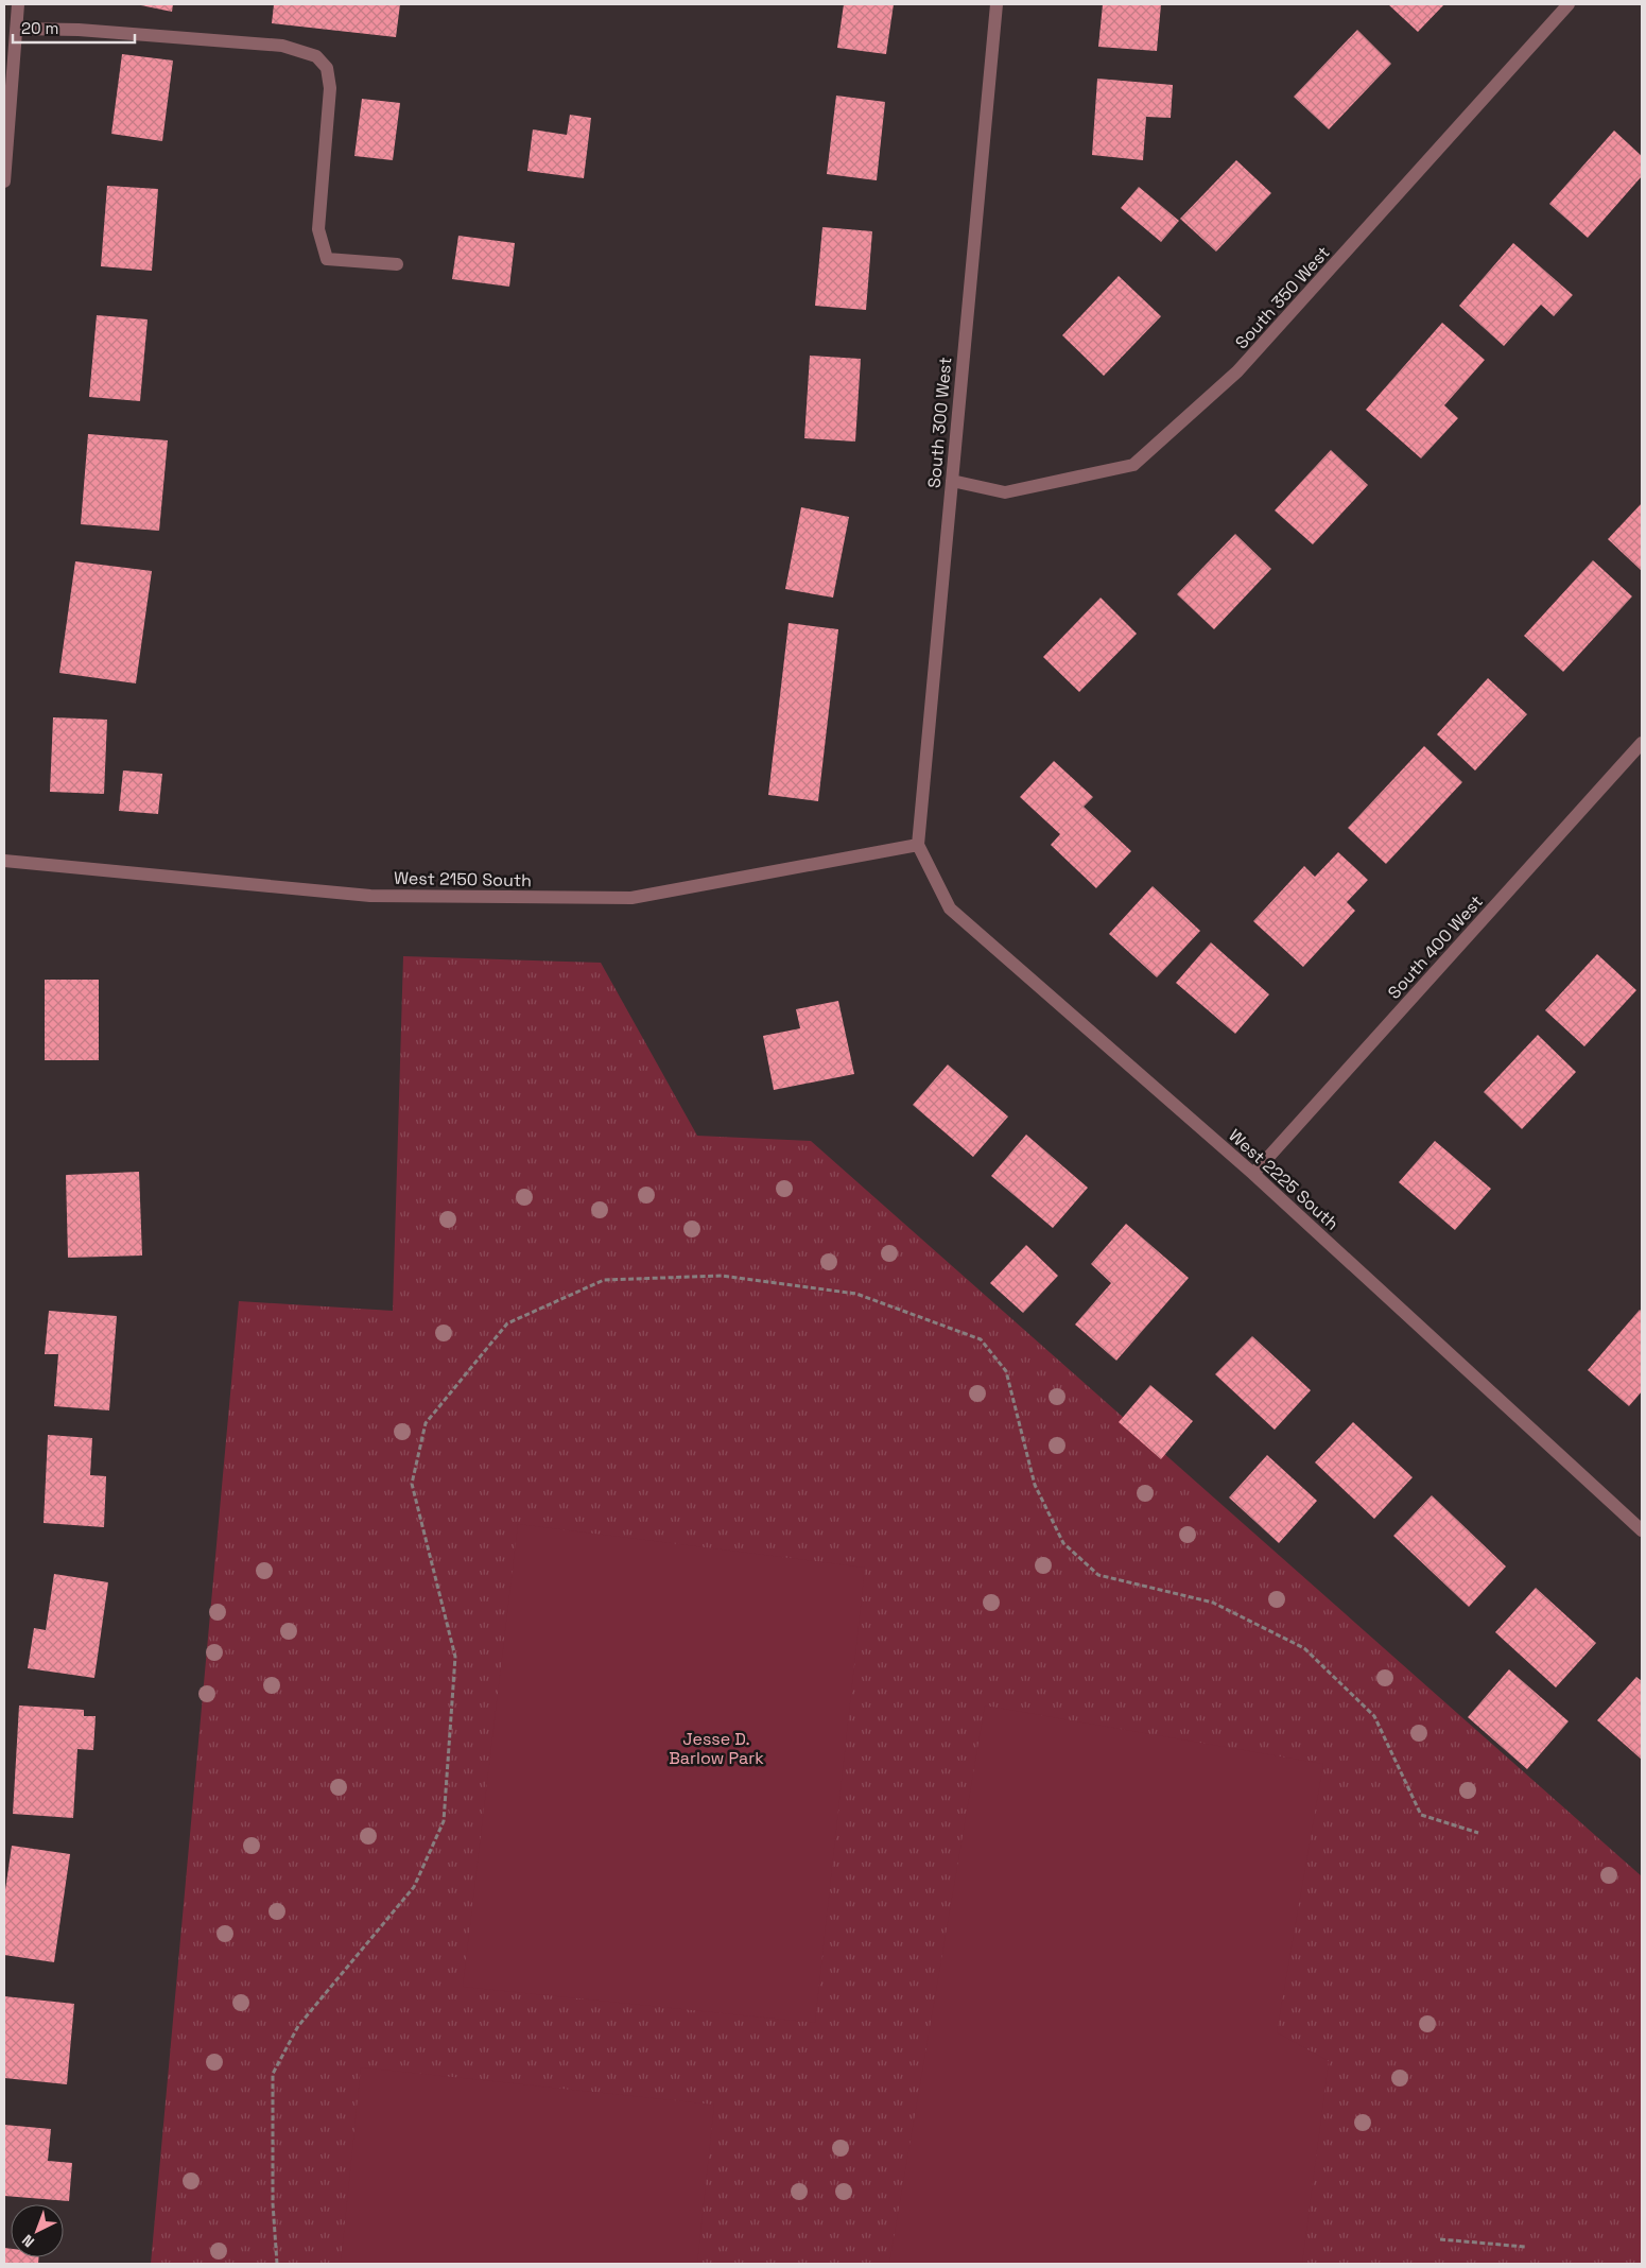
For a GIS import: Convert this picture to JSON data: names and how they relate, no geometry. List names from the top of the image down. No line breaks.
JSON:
{"streets":{"street":["South 350 West","South 300 West","West 2150 South","South 400 West","West 2225 South"]},"crossings":[["South 350 West","South 300 West"],["South 300 West","West 2150 South"],["South 300 West","West 2225 South"],["West 2150 South","West 2225 South"],["South 400 West","West 2225 South"]],"parks":["Jesse D. Barlow Park"],"scale_bar":"20 m","north":"bottom left"}
